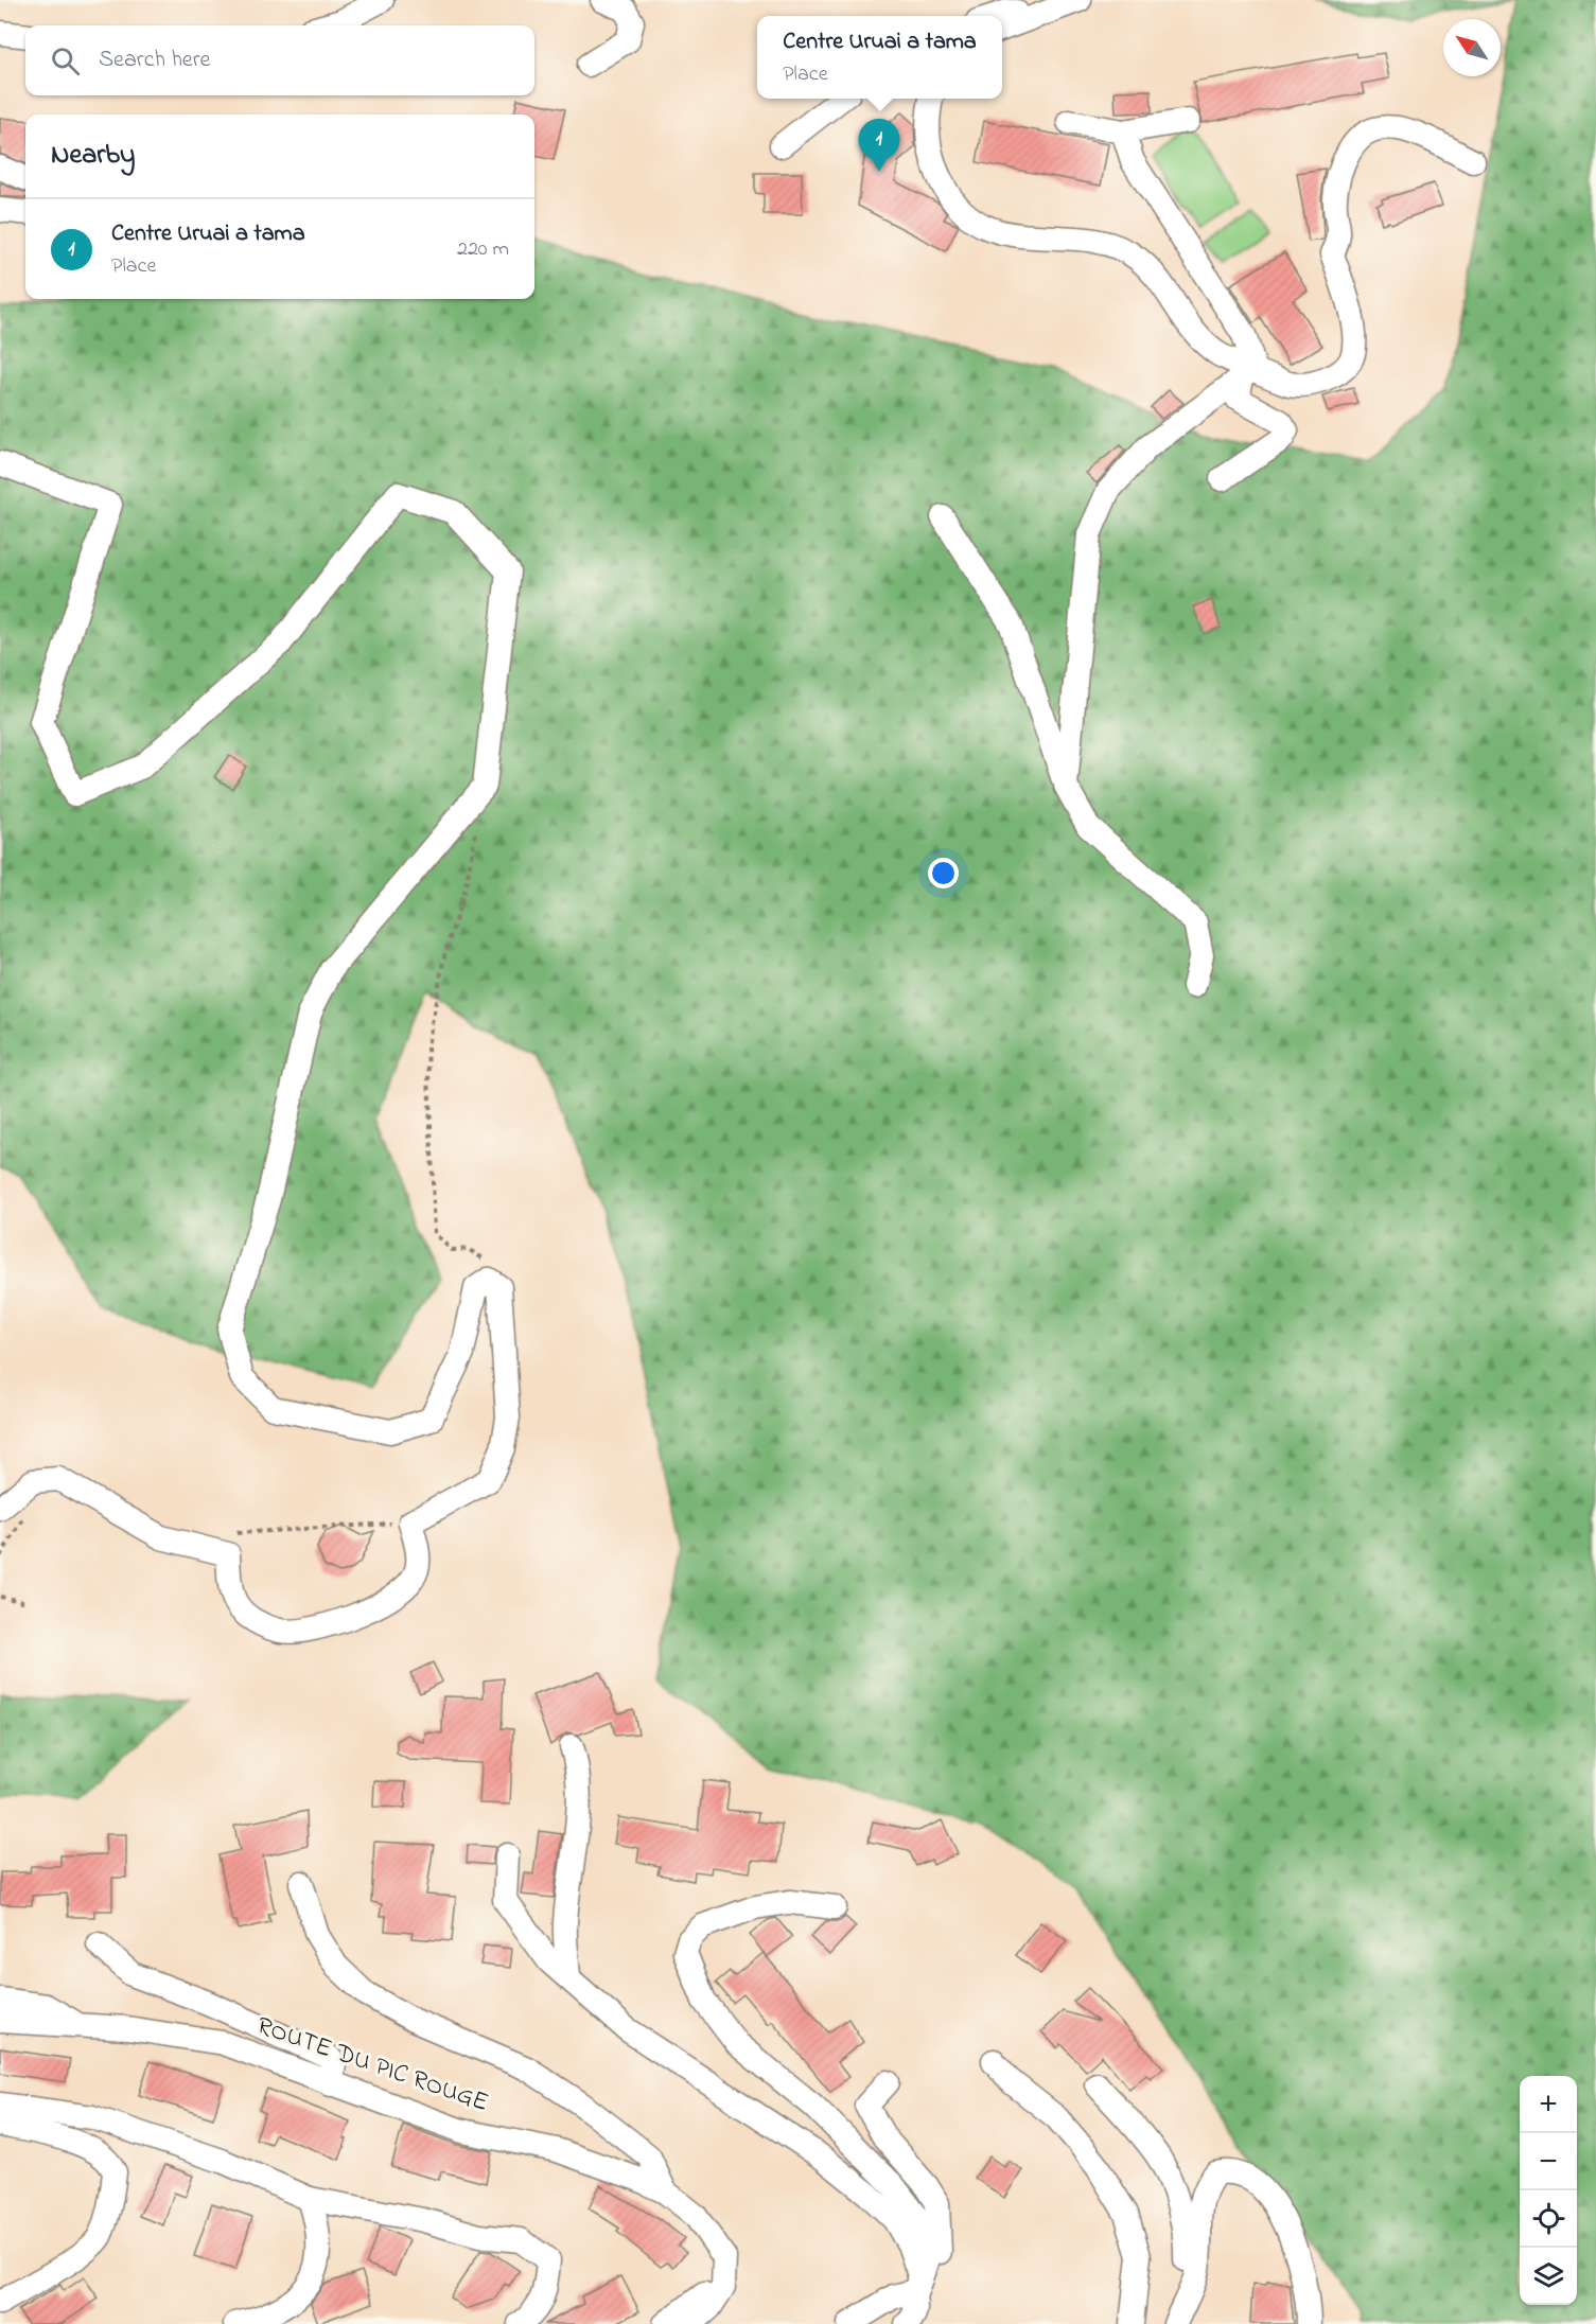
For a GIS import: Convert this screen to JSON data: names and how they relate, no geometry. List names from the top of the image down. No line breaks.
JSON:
{"streets":{"street":["ROUTE DU PIC ROUGE"]},"north":"top left","page":{"popup":["Centre Uruai a tama","Place"],"search":"Search here","heading":"Nearby","pins":"1","list":[{"mark":"1","name":"Centre Uruai a tama","note":"Place","value":"220 m"}],"map_buttons":["+","−"]}}
